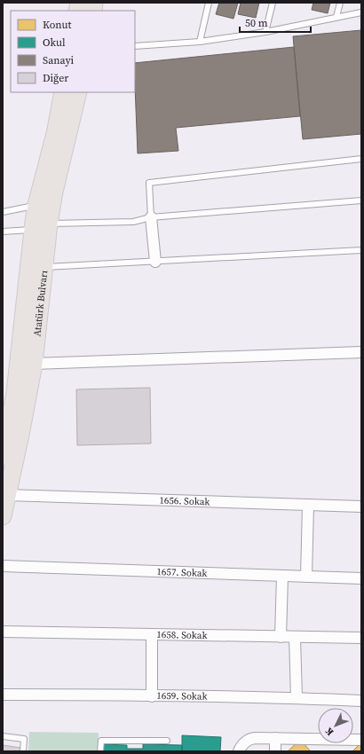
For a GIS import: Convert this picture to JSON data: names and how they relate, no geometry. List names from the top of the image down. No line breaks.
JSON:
{"streets":{"main road":["Atatürk Bulvarı"],"street":["1656. Sokak","1657. Sokak","1658. Sokak","1659. Sokak"]},"crossings":[["Atatürk Bulvarı","1656. Sokak"]],"legend":["Konut","Okul","Sanayi","Diğer"],"scale_bar":"50 m","north":"bottom left"}
